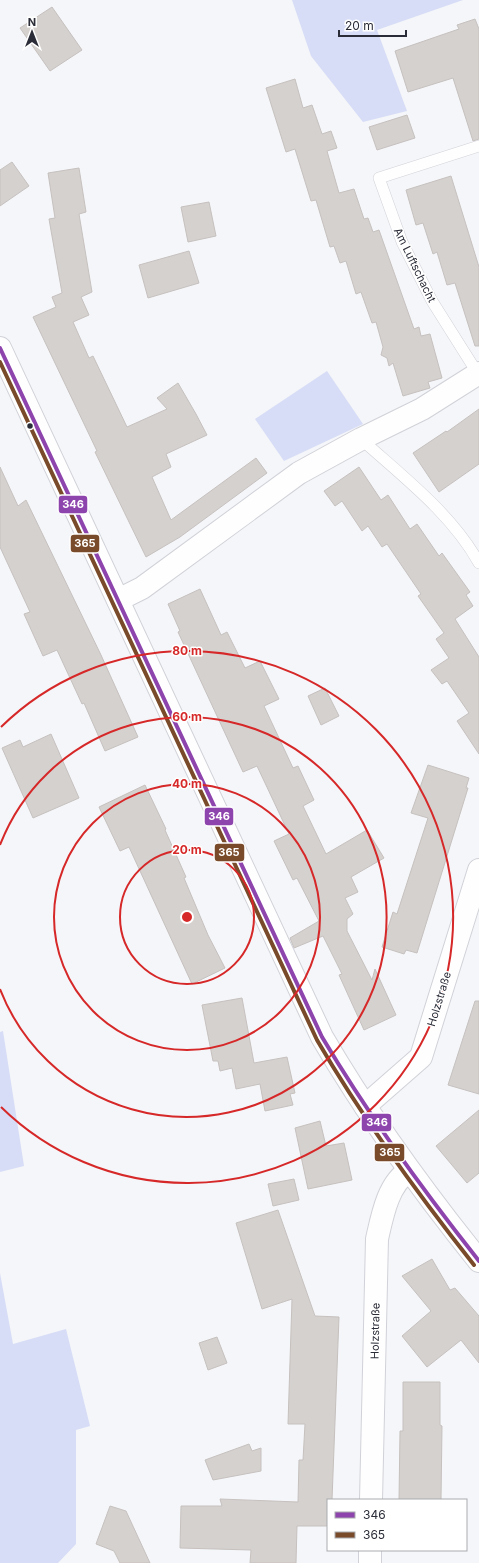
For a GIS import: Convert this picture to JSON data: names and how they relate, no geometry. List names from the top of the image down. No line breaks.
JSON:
{"streets":{"street":["Am Luftschacht","Holzstraße"]},"lines":["transit line 346","transit line 365"],"legend":["346","365"],"scale_bar":"20 m","north":"top","rings":["80 m","60 m","40 m","20 m"]}
